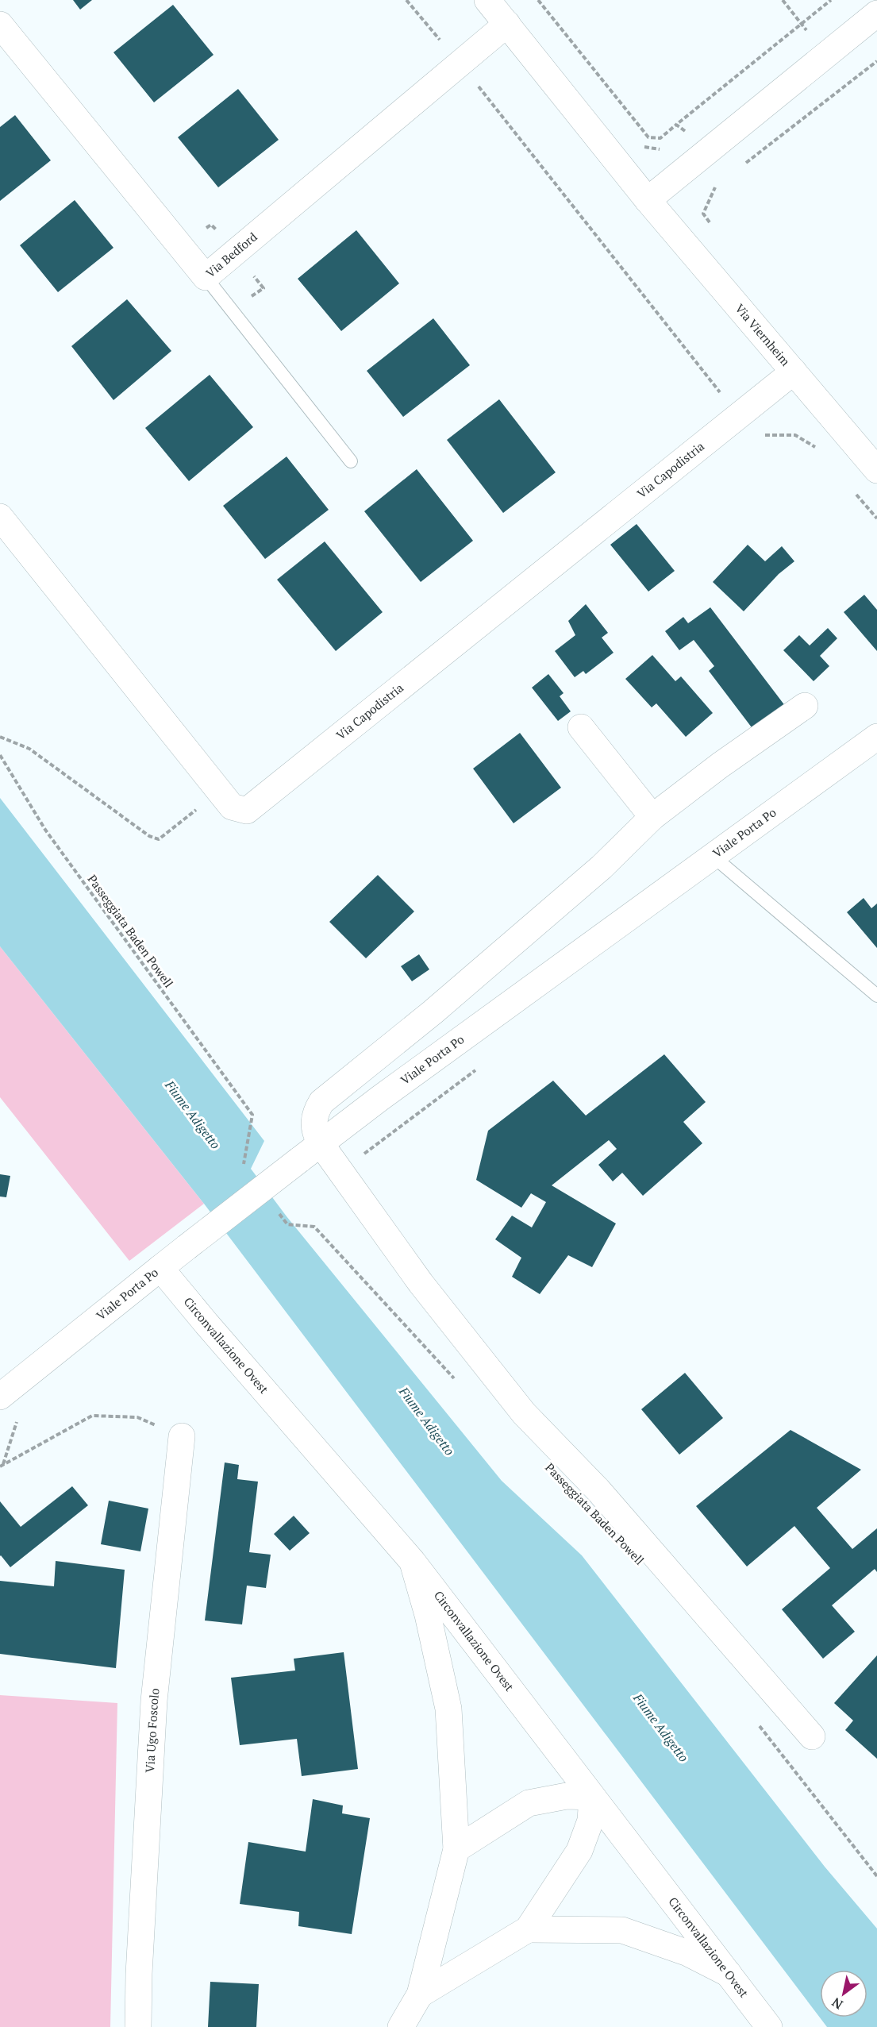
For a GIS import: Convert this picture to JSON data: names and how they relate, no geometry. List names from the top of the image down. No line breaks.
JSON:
{"streets":{"street":["Via Bedford","Via Viernheim","Via Capodistria","Viale Porta Po","Circonvallazione Ovest","Via Ugo Foscolo"],"path":["Passeggiata Baden Powell"]},"crossings":[["Via Bedford","Via Viernheim"],["Via Viernheim","Via Capodistria"],["Viale Porta Po","Circonvallazione Ovest"]],"water":["Fiume Adigetto"],"north":"bottom left"}
